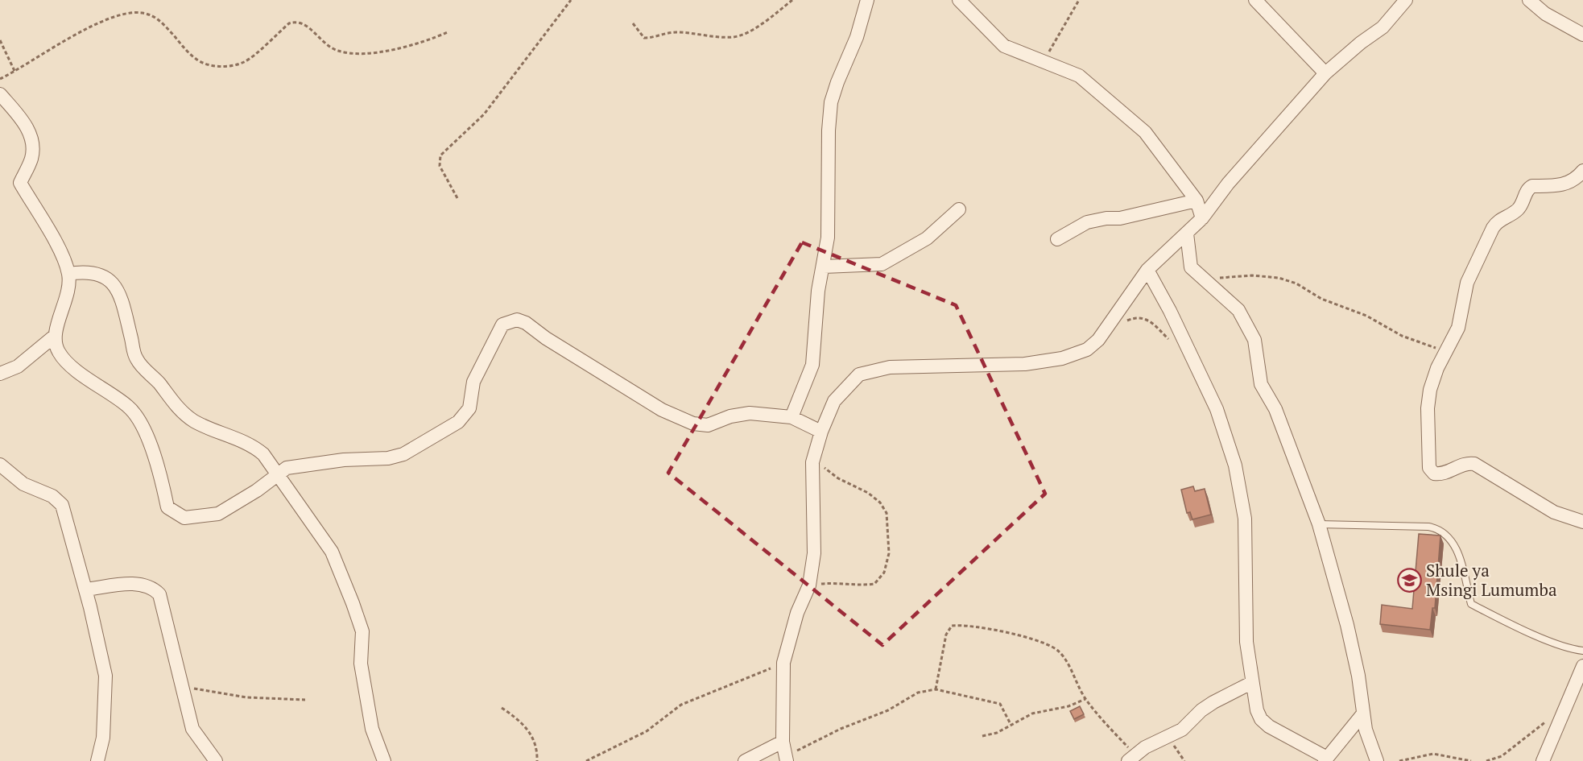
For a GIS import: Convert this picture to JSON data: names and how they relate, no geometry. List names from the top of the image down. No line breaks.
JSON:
{"places":{"school or university":["Shule ya Msingi Lumumba"]}}
